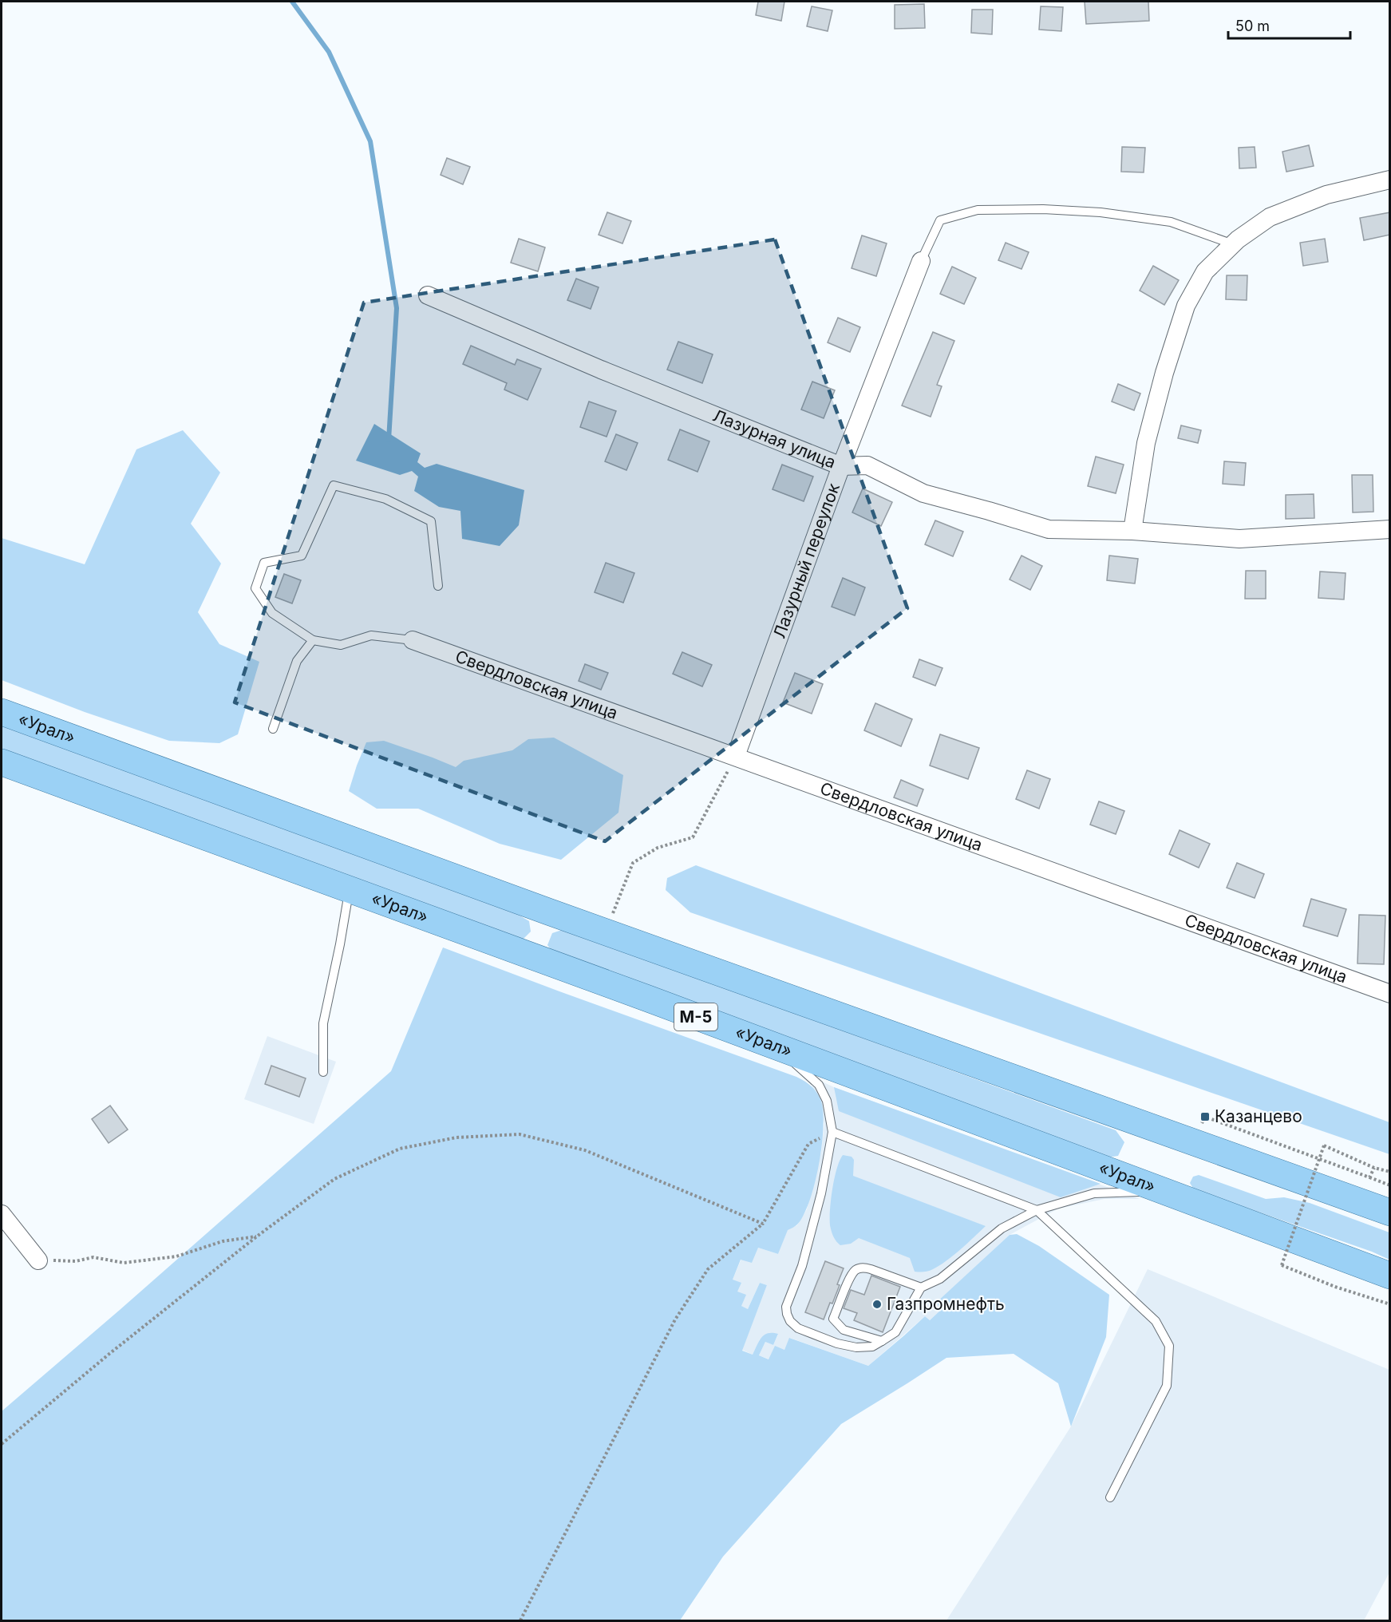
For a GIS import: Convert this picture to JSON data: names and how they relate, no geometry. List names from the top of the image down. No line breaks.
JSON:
{"streets":{"main road":["«Урал»","М-5"],"street":["Лазурная улица","Лазурный переулок","Свердловская улица"]},"crossings":[["Лазурная улица","Лазурный переулок"],["Лазурный переулок","Свердловская улица"]],"places":{"transit":["Казанцево"],"other":["Газпромнефть"]},"scale_bar":"50 m"}
